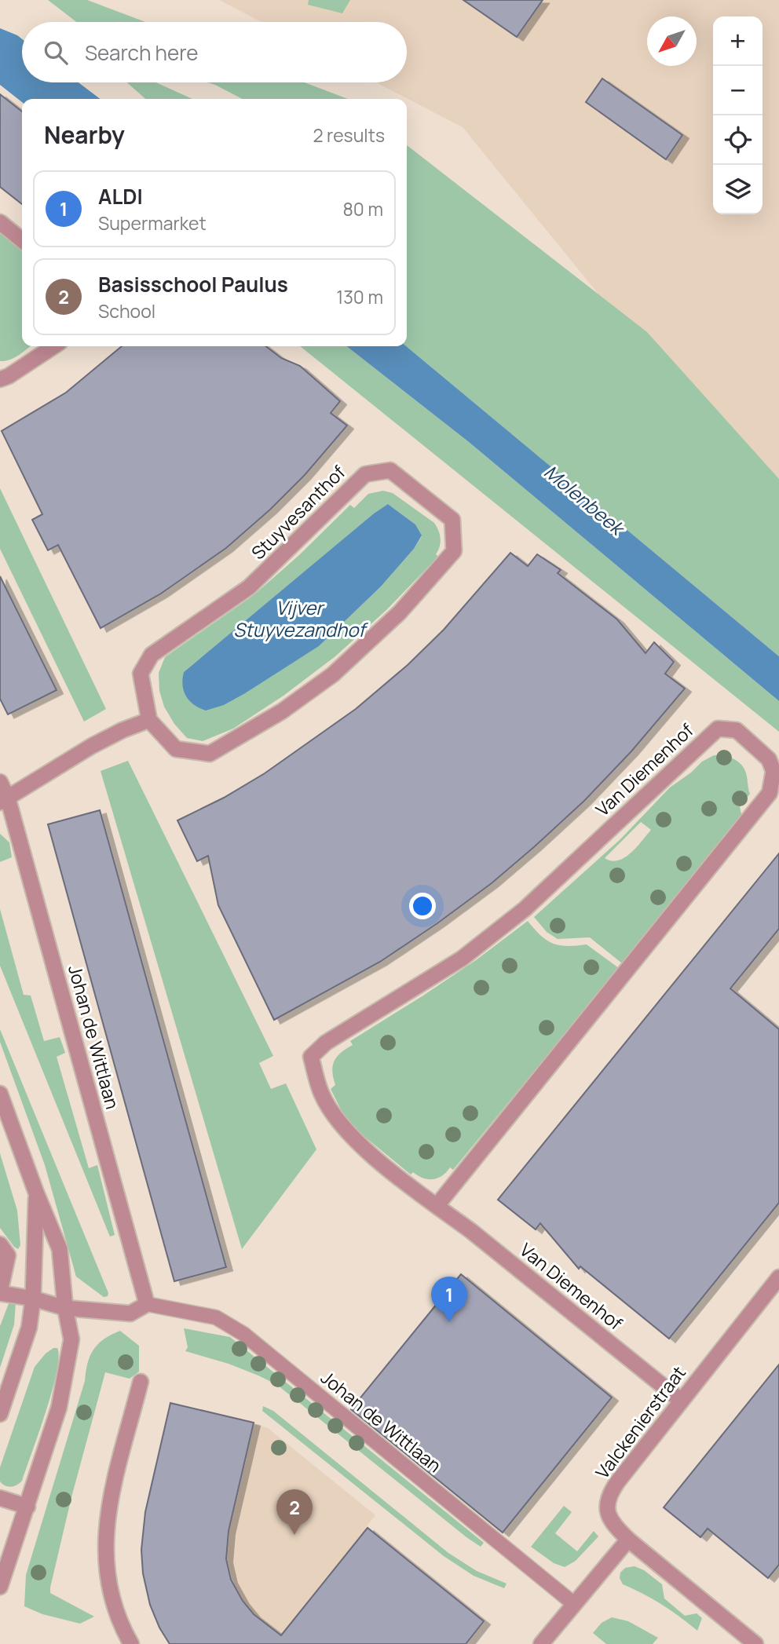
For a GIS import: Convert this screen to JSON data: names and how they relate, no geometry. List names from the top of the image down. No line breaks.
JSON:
{"streets":{"street":["Stuyvesanthof","Van Diemenhof","Johan de Wittlaan","Valckenierstraat"]},"crossings":[["Van Diemenhof","Valckenierstraat"]],"water":["Molenbeek","Vijver Stuyvezandhof"],"north":"bottom left","page":{"map_buttons":["+","−"],"search":"Search here","heading":["Nearby","2 results"],"list":[{"mark":"1","name":"ALDI","note":"Supermarket","value":"80 m"},{"mark":"2","name":"Basisschool Paulus","note":"School","value":"130 m"}],"pins":["1","2"]}}
